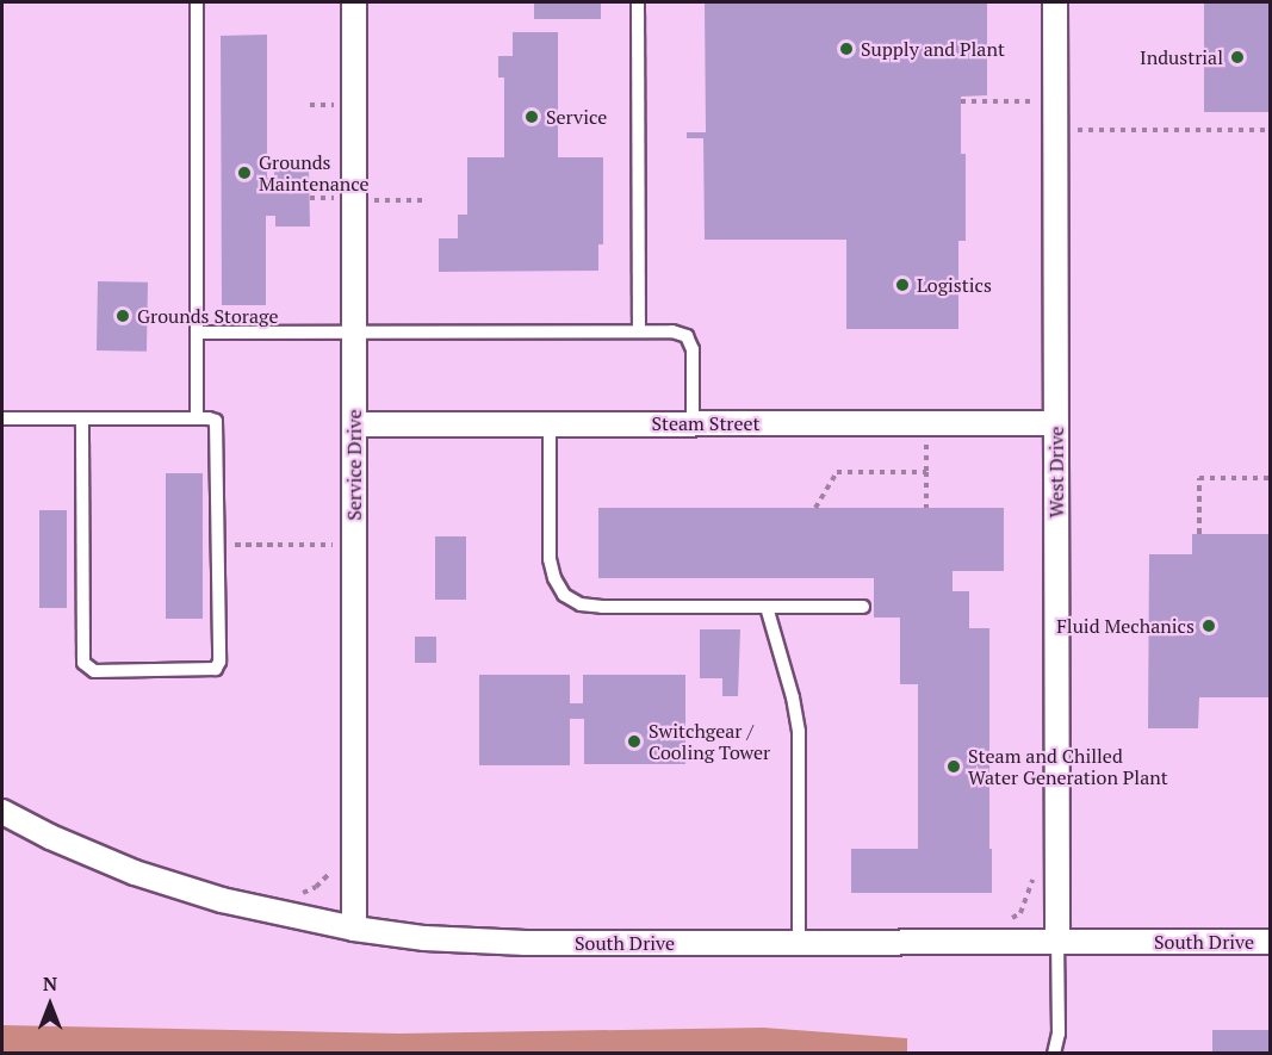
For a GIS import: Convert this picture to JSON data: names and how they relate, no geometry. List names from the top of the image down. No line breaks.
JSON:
{"streets":{"street":["Steam Street","Service Drive","West Drive","South Drive"]},"crossings":[["Steam Street","Service Drive"],["Steam Street","West Drive"],["Service Drive","South Drive"],["West Drive","South Drive"]],"places":["Supply and Plant","Industrial","Service","Grounds Maintenance","Logistics","Grounds Storage","Fluid Mechanics","Switchgear / Cooling Tower","Steam and Chilled Water Generation Plant"],"north":"top"}
